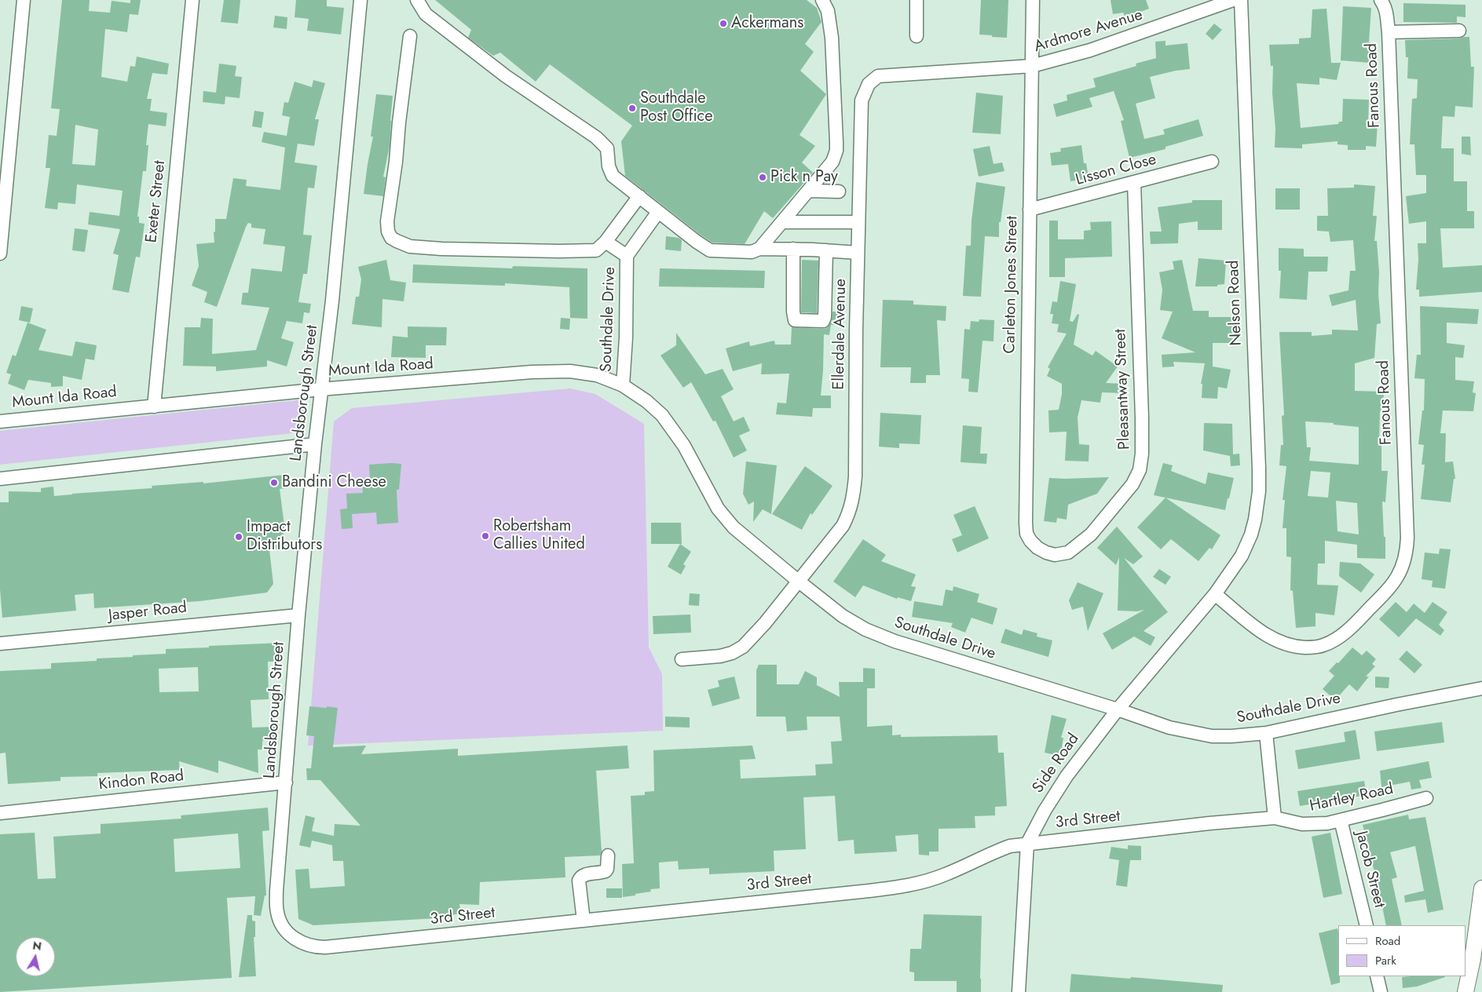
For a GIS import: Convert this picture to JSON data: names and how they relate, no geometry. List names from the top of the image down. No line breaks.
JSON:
{"streets":{"street":["Ardmore Avenue","Fanous Road","Lisson Close","Exeter Street","Carleton Jones Street","Nelson Road","Southdale Drive","Ellerdale Avenue","Mount Ida Road","Pleasantway Street","Landsborough Street","Jasper Road","Side Road","Kindon Road","Hartley Road","3rd Street","Jacob Street"]},"crossings":[["Ardmore Avenue","Carleton Jones Street"],["Ardmore Avenue","Ellerdale Avenue"],["Fanous Road","Nelson Road"],["Fanous Road","Side Road"],["Lisson Close","Carleton Jones Street"],["Lisson Close","Pleasantway Street"],["Exeter Street","Mount Ida Road"],["Carleton Jones Street","Pleasantway Street"],["Nelson Road","Side Road"],["Southdale Drive","Ellerdale Avenue"],["Southdale Drive","Mount Ida Road"],["Southdale Drive","Side Road"],["Mount Ida Road","Landsborough Street"],["Landsborough Street","Jasper Road"],["Landsborough Street","Kindon Road"],["Landsborough Street","3rd Street"],["Side Road","3rd Street"],["Hartley Road","3rd Street"],["Hartley Road","Jacob Street"]],"places":["Ackermans","Southdale Post Office","Pick n Pay","Bandini Cheese","Robertsham Callies United","Impact Distributors"],"legend":["Road","Park"],"north":"top"}
